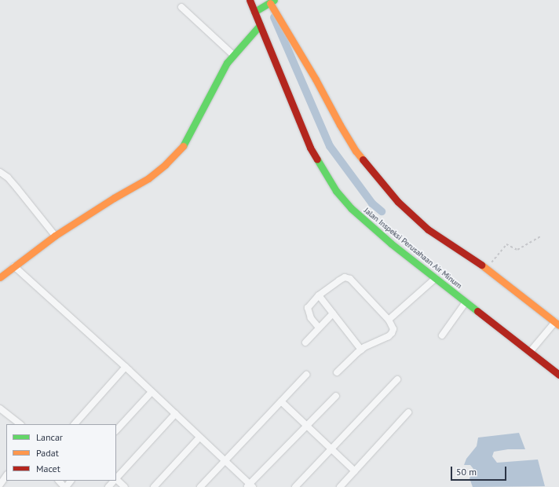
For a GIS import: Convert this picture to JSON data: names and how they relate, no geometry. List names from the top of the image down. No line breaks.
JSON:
{"streets":{"street":["Jalan Inspeksi Perusahaan Air Minum"]},"legend":["Lancar","Padat","Macet"],"scale_bar":"50 m"}
